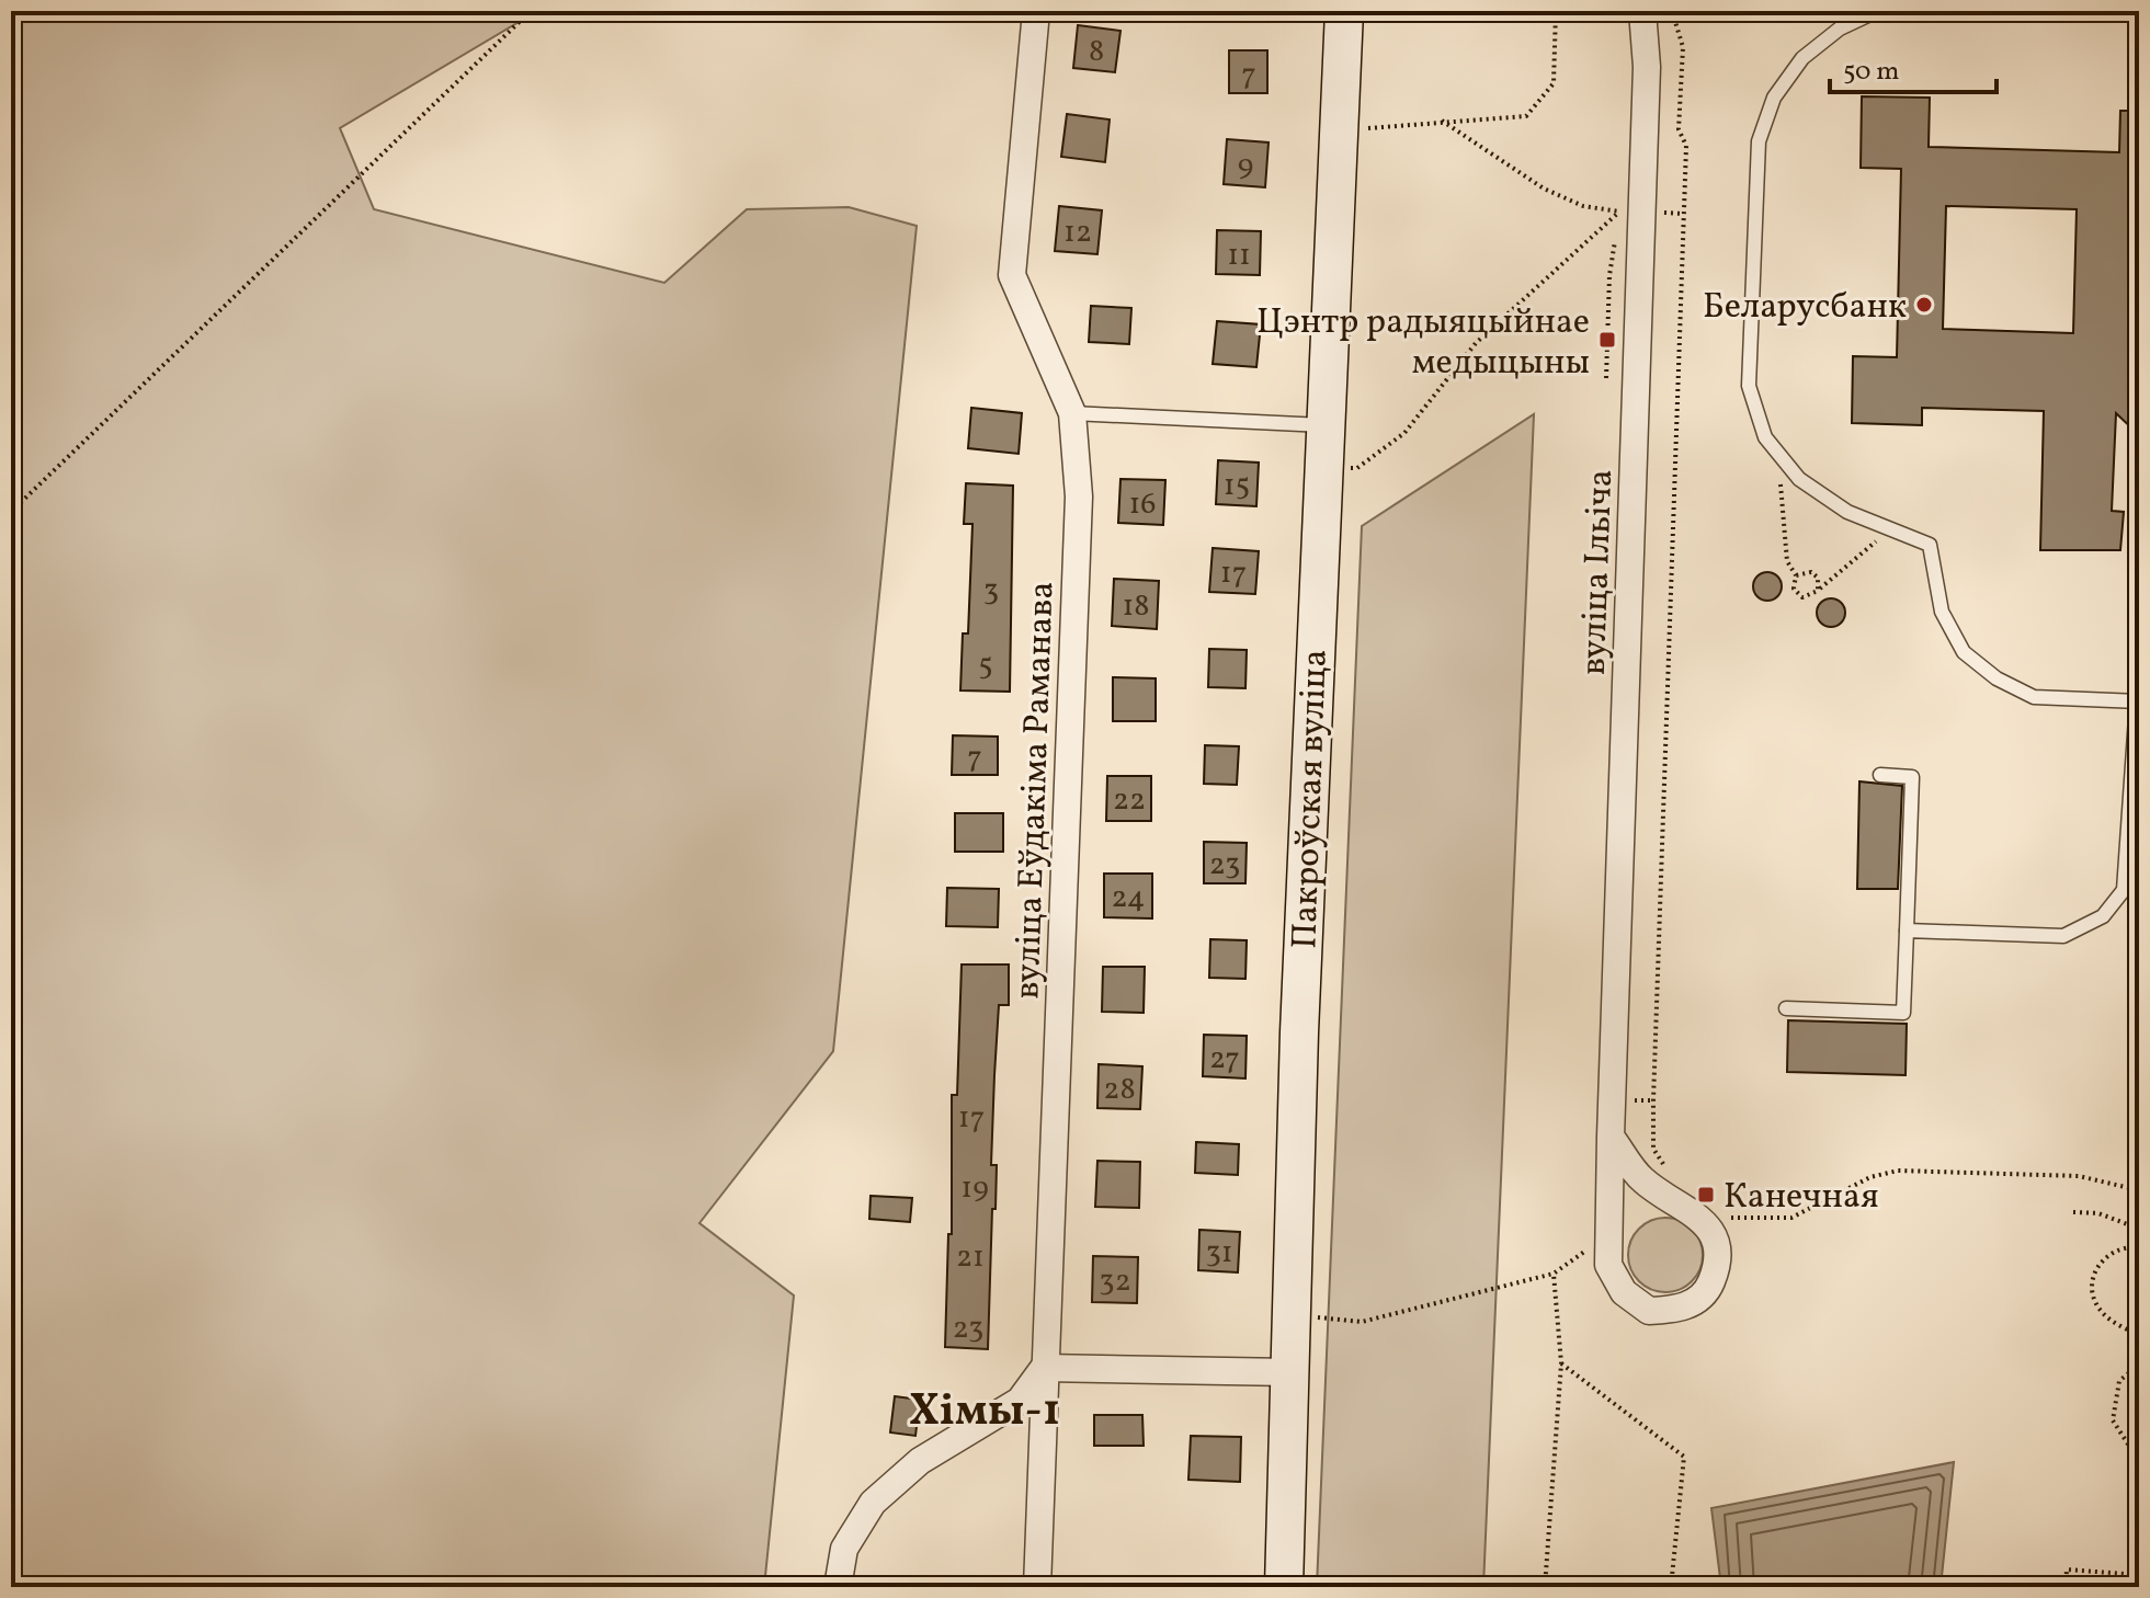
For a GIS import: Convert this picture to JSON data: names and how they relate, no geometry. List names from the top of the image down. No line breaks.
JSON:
{"streets":{"street":["вуліца Ільіча","вуліца Еўдакіма Раманава","Пакроўская вуліца"]},"districts":["Хімы-1"],"places":{"other":["Беларусбанк"],"transit":["Цэнтр радыяцыйнае медыцыны","Канечная"]},"house_numbers":["8","7","9","12","11","15","16","17","3","18","5","7","22","23","24","27","28","17","19","31","21","32","23"],"scale_bar":"50 m"}
